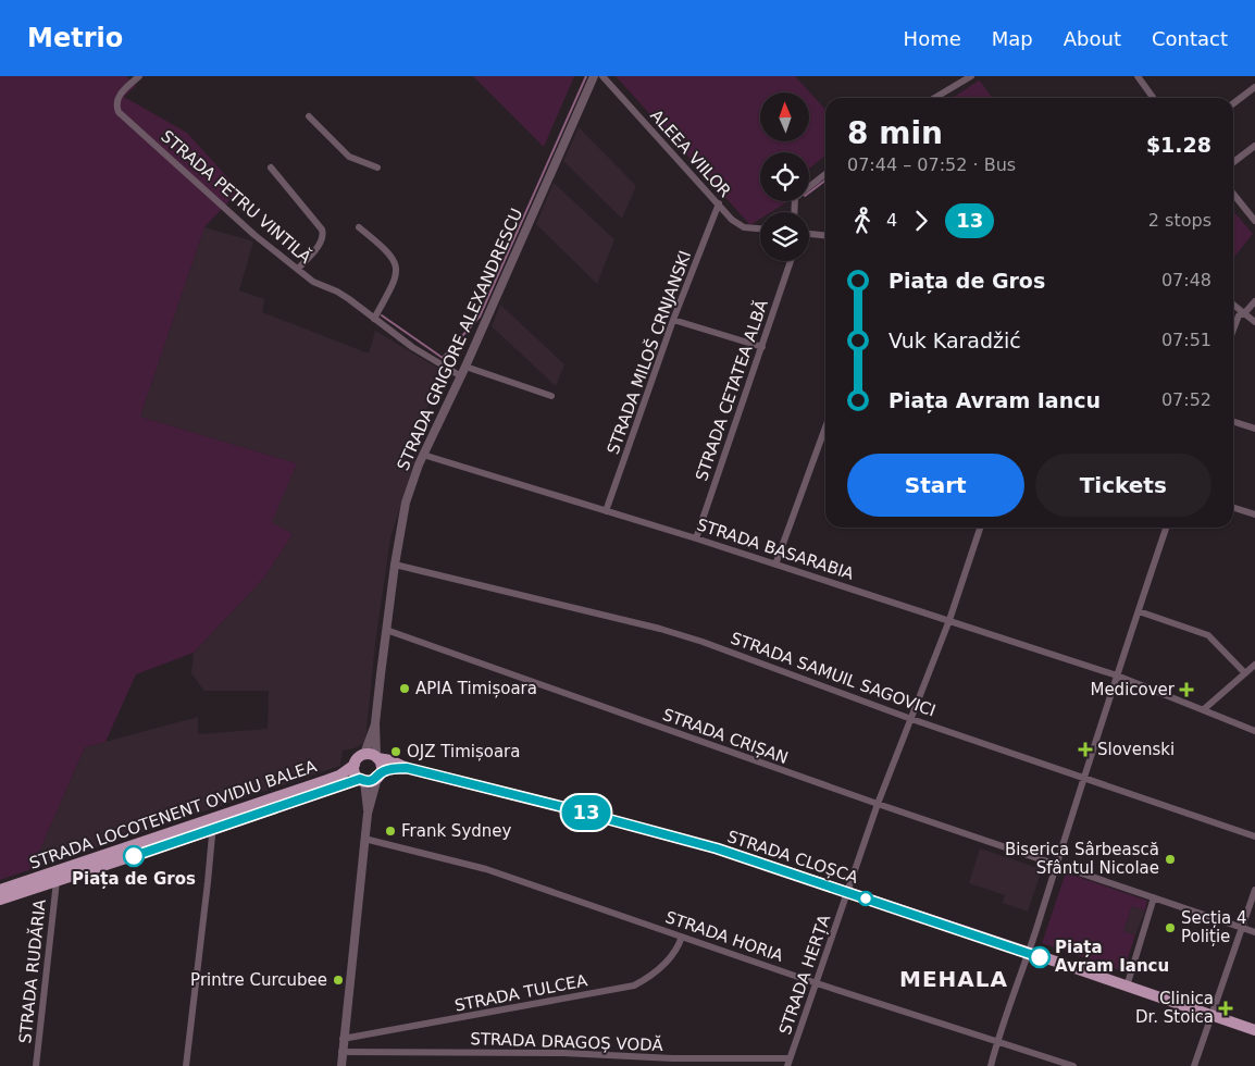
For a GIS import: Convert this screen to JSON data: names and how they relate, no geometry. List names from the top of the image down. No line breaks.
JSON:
{"streets":{"main road":["STRADA LOCOTENENT OVIDIU BALEA","STRADA CLOȘCA"],"street":["ALEEA VIILOR","STRADA PETRU VINTILĂ","STRADA GRIGORE ALEXANDRESCU","STRADA MILOŠ CRNJANSKI","STRADA CETATEA ALBĂ","STRADA BASARABIA","STRADA SAMUIL SAGOVICI","STRADA CRIȘAN","STRADA HORIA","STRADA RUDĂRIA","STRADA HERȚA","STRADA TULCEA","STRADA DRAGOȘ VODĂ"]},"crossings":[["ALEEA VIILOR","STRADA MILOŠ CRNJANSKI"],["STRADA PETRU VINTILĂ","STRADA GRIGORE ALEXANDRESCU"],["STRADA GRIGORE ALEXANDRESCU","STRADA BASARABIA"],["STRADA GRIGORE ALEXANDRESCU","STRADA SAMUIL SAGOVICI"],["STRADA GRIGORE ALEXANDRESCU","STRADA CRIȘAN"],["STRADA GRIGORE ALEXANDRESCU","STRADA LOCOTENENT OVIDIU BALEA"],["STRADA GRIGORE ALEXANDRESCU","STRADA CLOȘCA"],["STRADA MILOŠ CRNJANSKI","STRADA BASARABIA"],["STRADA CETATEA ALBĂ","STRADA BASARABIA"],["STRADA BASARABIA","STRADA HERȚA"],["STRADA SAMUIL SAGOVICI","STRADA HERȚA"],["STRADA CRIȘAN","STRADA HERȚA"],["STRADA LOCOTENENT OVIDIU BALEA","STRADA CLOȘCA"],["STRADA LOCOTENENT OVIDIU BALEA","STRADA RUDĂRIA"],["STRADA CLOȘCA","STRADA HERȚA"],["STRADA HORIA","STRADA HERȚA"],["STRADA HORIA","STRADA TULCEA"],["STRADA HERȚA","STRADA DRAGOȘ VODĂ"]],"districts":["MEHALA"],"places":{"other":["APIA Timișoara","OJZ Timișoara","Frank Sydney","Piața de Gros","Biserica Sârbească Sfântul Nicolae","Secția 4 Poliție","Piața Avram Iancu","Printre Curcubee"],"health":["Medicover","Slovenski","Clinica Dr. Stoica"]},"lines":["bus line 13"],"north":"top","page":{"header":"Metrio","nav":["Home","Map","About","Contact"],"on_map":"13","heading":["8 min","07:44 – 07:52 · Bus","$1.28"],"legs":["4","13","2 stops"],"list":[{"name":"Piața de Gros","value":"07:48"},{"name":"Vuk Karadžić","value":"07:51"},{"name":"Piața Avram Iancu","value":"07:52"}],"buttons":["Start","Tickets"]}}
